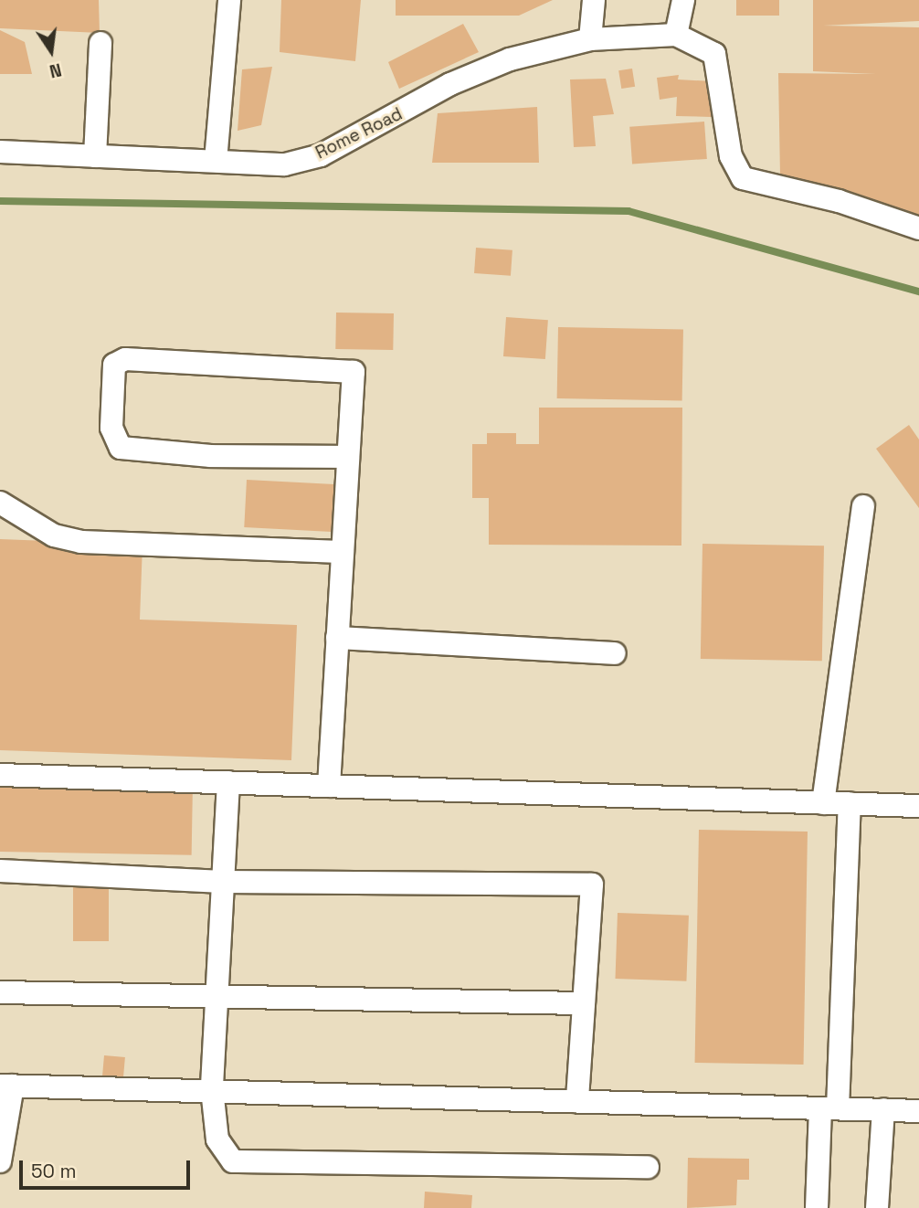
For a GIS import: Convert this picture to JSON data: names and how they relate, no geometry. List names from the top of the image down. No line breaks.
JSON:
{"streets":{"lane":["Rome Road"]},"scale_bar":"50 m","north":"bottom"}
